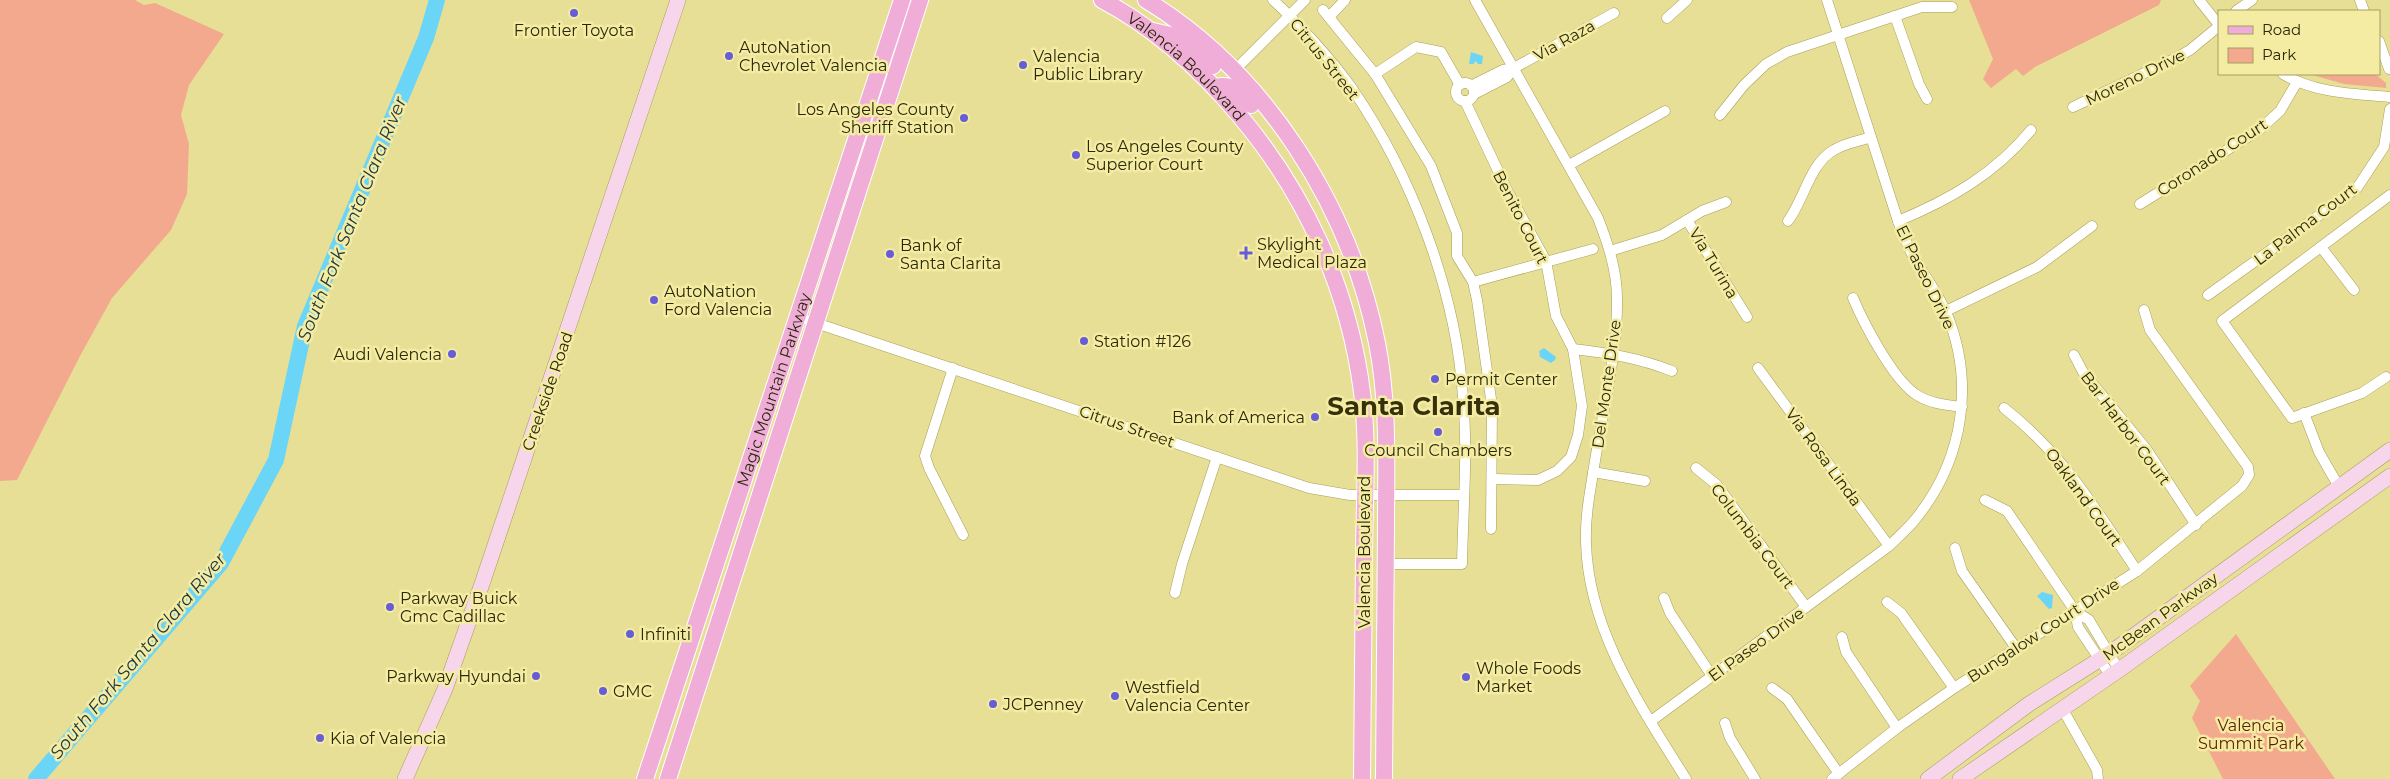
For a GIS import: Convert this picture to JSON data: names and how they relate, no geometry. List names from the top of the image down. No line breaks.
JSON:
{"streets":{"main road":["Valencia Boulevard","Magic Mountain Parkway","Creekside Road","McBean Parkway"],"street":["Via Raza","Citrus Street","Moreno Drive","Coronado Court","Benito Court","La Palma Court","Via Turina","El Paseo Drive","Del Monte Drive","Bar Harbor Court","Via Rosa Linda","Oakland Court","Columbia Court","Bungalow Court Drive"]},"crossings":[["Via Raza","Benito Court"],["Via Raza","Del Monte Drive"],["Citrus Street","Valencia Boulevard"],["Citrus Street","Magic Mountain Parkway"],["El Paseo Drive","Del Monte Drive"],["El Paseo Drive","Via Rosa Linda"],["El Paseo Drive","Columbia Court"],["Bar Harbor Court","Bungalow Court Drive"],["Oakland Court","Bungalow Court Drive"]],"districts":["Santa Clarita"],"water":["South Fork Santa Clara River"],"parks":["Valencia Summit Park"],"places":{"other":["Frontier Toyota","AutoNation Chevrolet Valencia","Valencia Public Library","Los Angeles County Sheriff Station","Los Angeles County Superior Court","Bank of Santa Clarita","AutoNation Ford Valencia","Station #126","Audi Valencia","Permit Center","Bank of America","Council Chambers","Parkway Buick Gmc Cadillac","Infiniti","Parkway Hyundai","Whole Foods Market","GMC","Westfield Valencia Center","JCPenney","Kia of Valencia"],"health":["Skylight Medical Plaza"]},"legend":["Road","Park"]}
